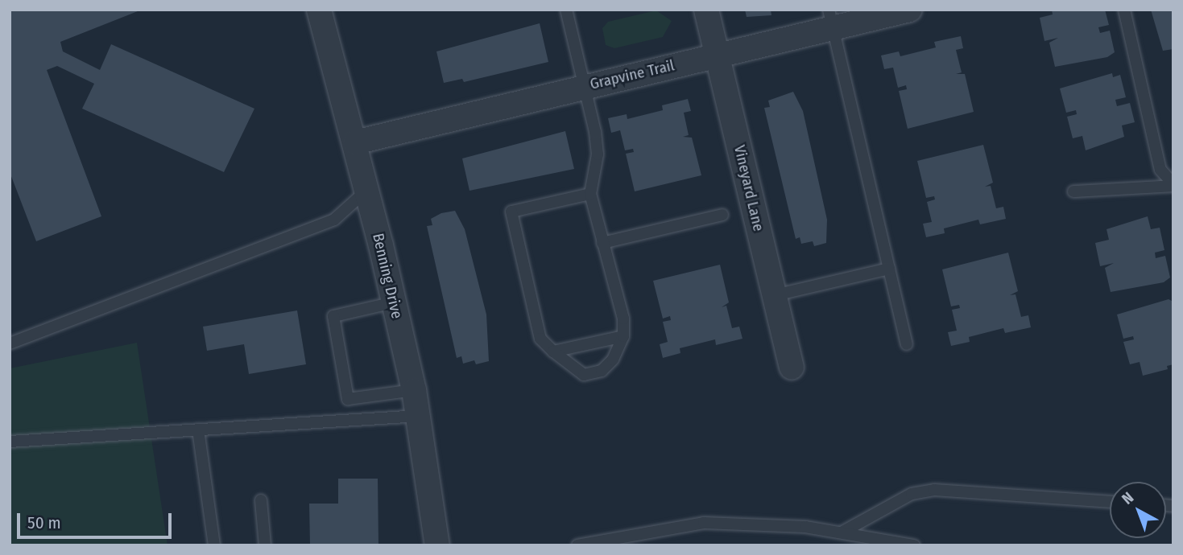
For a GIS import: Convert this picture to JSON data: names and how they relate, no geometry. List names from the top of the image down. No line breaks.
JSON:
{"streets":{"street":["Grapvine Trail","Vineyard Lane","Benning Drive"]},"crossings":[["Grapvine Trail","Vineyard Lane"],["Grapvine Trail","Benning Drive"]],"scale_bar":"50 m","north":"top left"}
